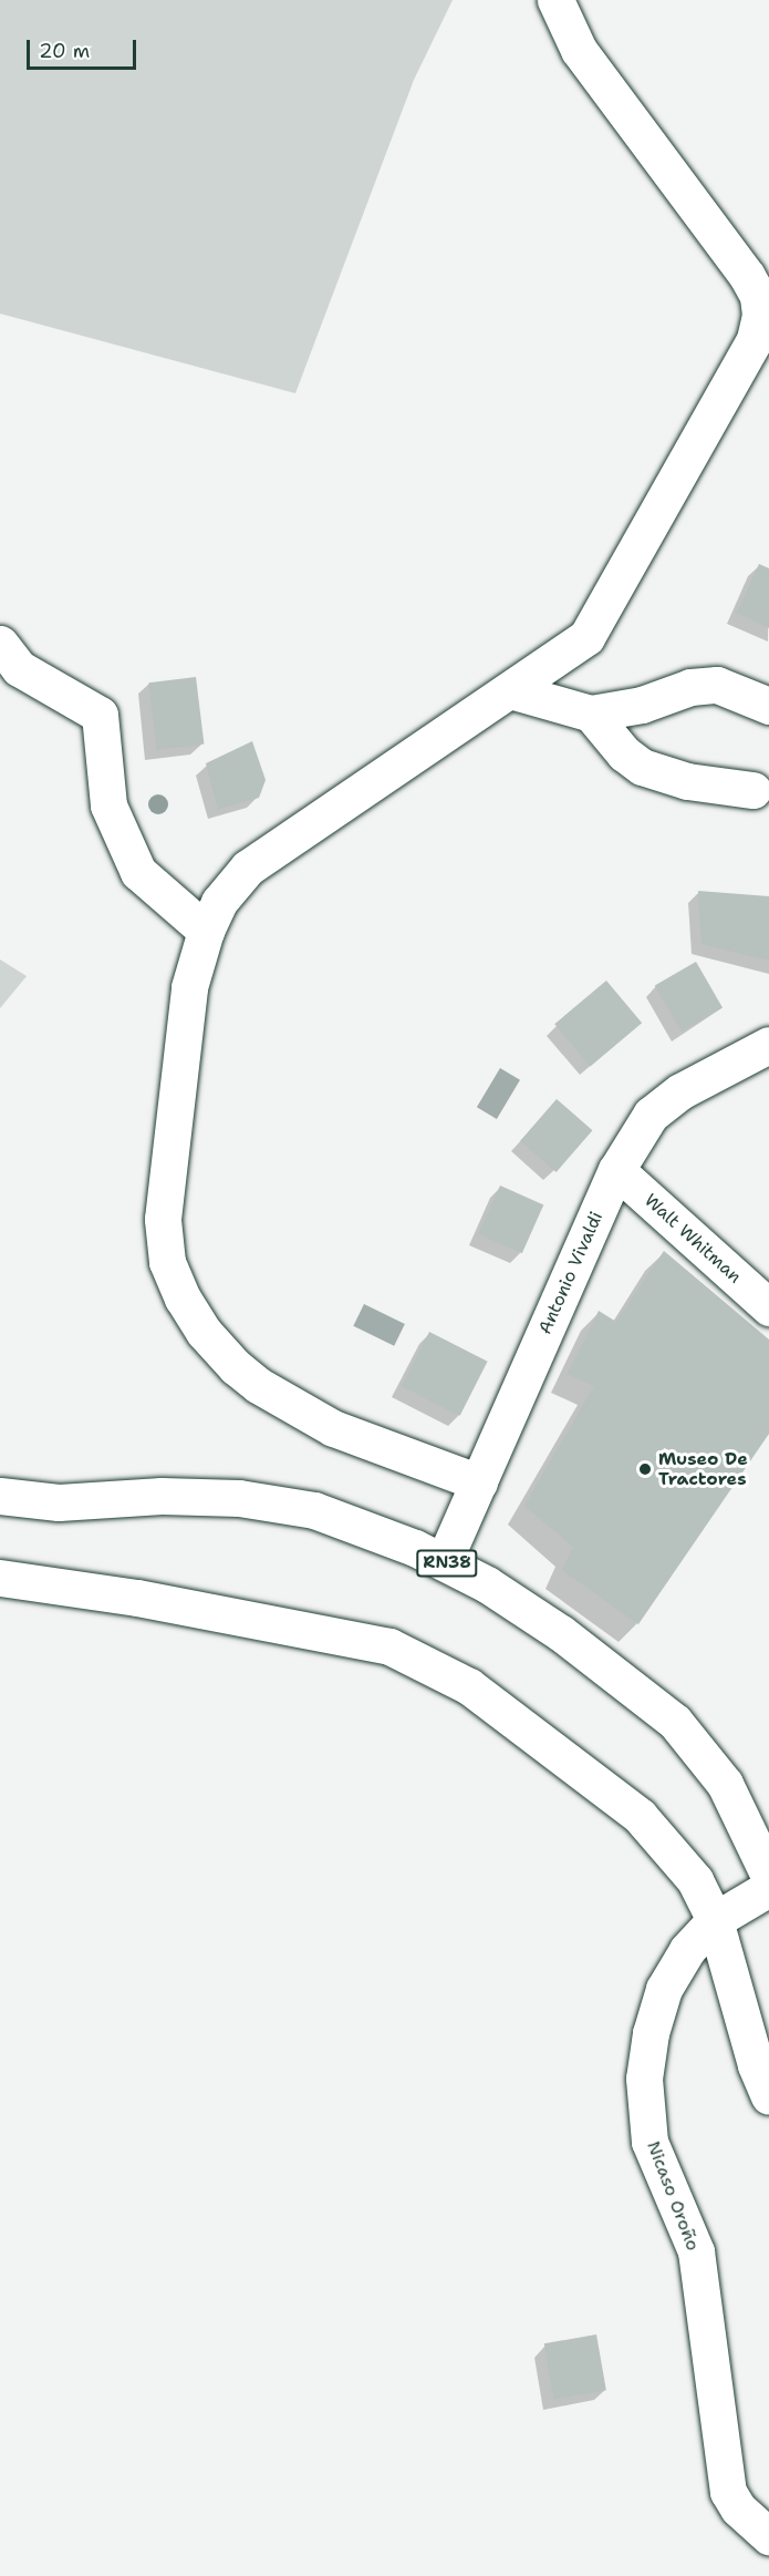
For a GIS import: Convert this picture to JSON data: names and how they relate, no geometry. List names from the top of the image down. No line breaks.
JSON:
{"streets":{"street":["Walt Whitman","Antonio Vivaldi","RN38","Nicaso Oroño"]},"crossings":[["Walt Whitman","Antonio Vivaldi"],["Antonio Vivaldi","RN38"]],"places":["Museo De Tractores"],"scale_bar":"20 m"}
